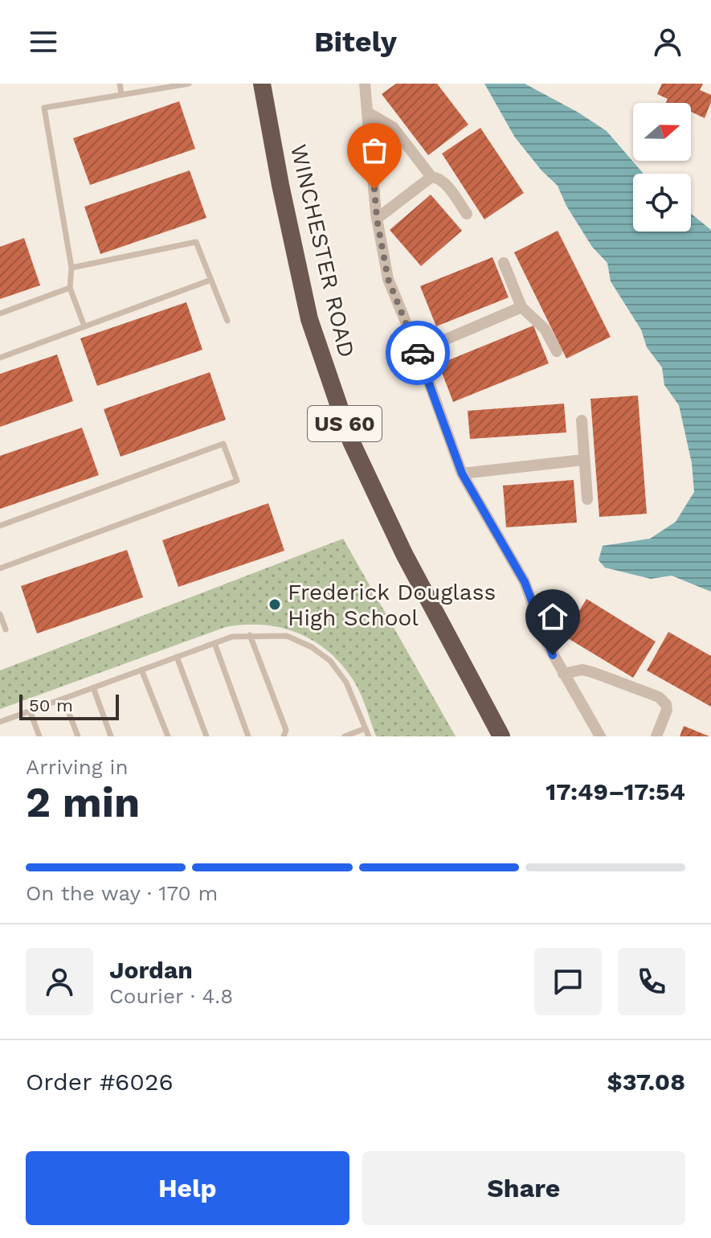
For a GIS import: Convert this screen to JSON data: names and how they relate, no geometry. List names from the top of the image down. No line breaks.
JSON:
{"streets":{"highway":["WINCHESTER ROAD","US 60"]},"places":["Frederick Douglass High School"],"scale_bar":"50 m","north":"right","page":{"header":"Bitely","scale":"50 m","heading":["2 min","Arriving in","17:49–17:54"],"panel":["Jordan","Courier · 4.8","Order #6026","$37.08"],"bar":"On the way · 170 m","buttons":["Help","Share"]}}
